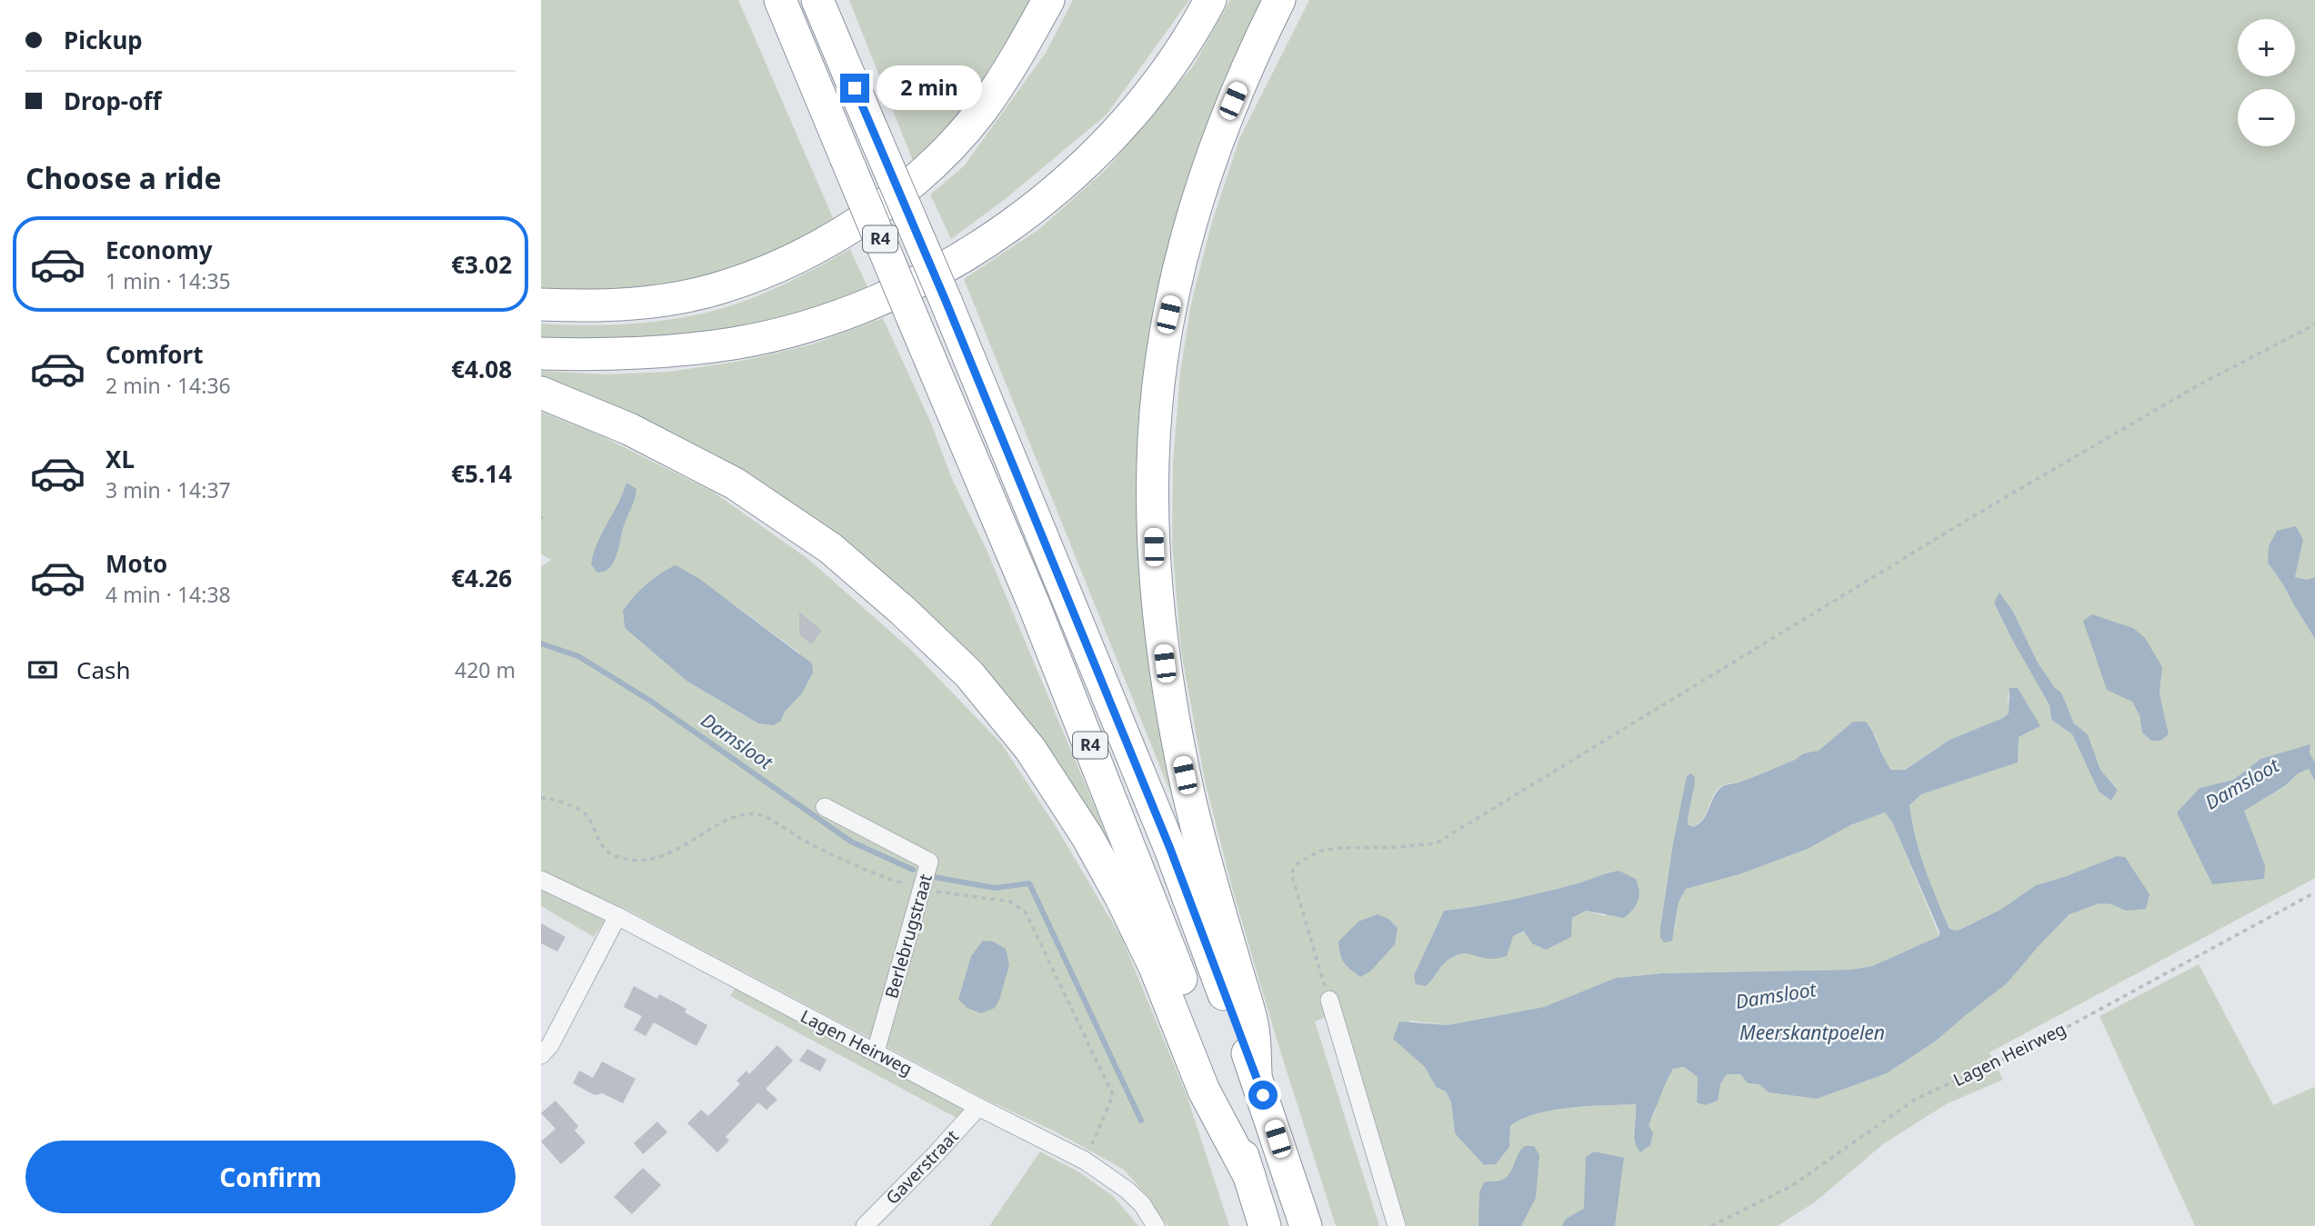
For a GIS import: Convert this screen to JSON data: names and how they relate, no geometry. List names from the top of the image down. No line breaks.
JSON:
{"streets":{"highway":["R4"],"street":["Berlebrugstraat","Lagen Heirweg","Gaverstraat"]},"crossings":[["Berlebrugstraat","Lagen Heirweg"],["Lagen Heirweg","Gaverstraat"]],"water":["Damsloot","Meerskantpoelen"],"page":{"banner":["Pickup","Drop-off"],"map_buttons":["+","−"],"bubble":"2 min","heading":"Choose a ride","list":[{"name":"Economy","note":"1 min · 14:35","value":"€3.02"},{"name":"Comfort","note":"2 min · 14:36","value":"€4.08"},{"name":"XL","note":"3 min · 14:37","value":"€5.14"},{"name":"Moto","note":"4 min · 14:38","value":"€4.26"}],"pay":["Cash","420 m"],"buttons":"Confirm"}}
